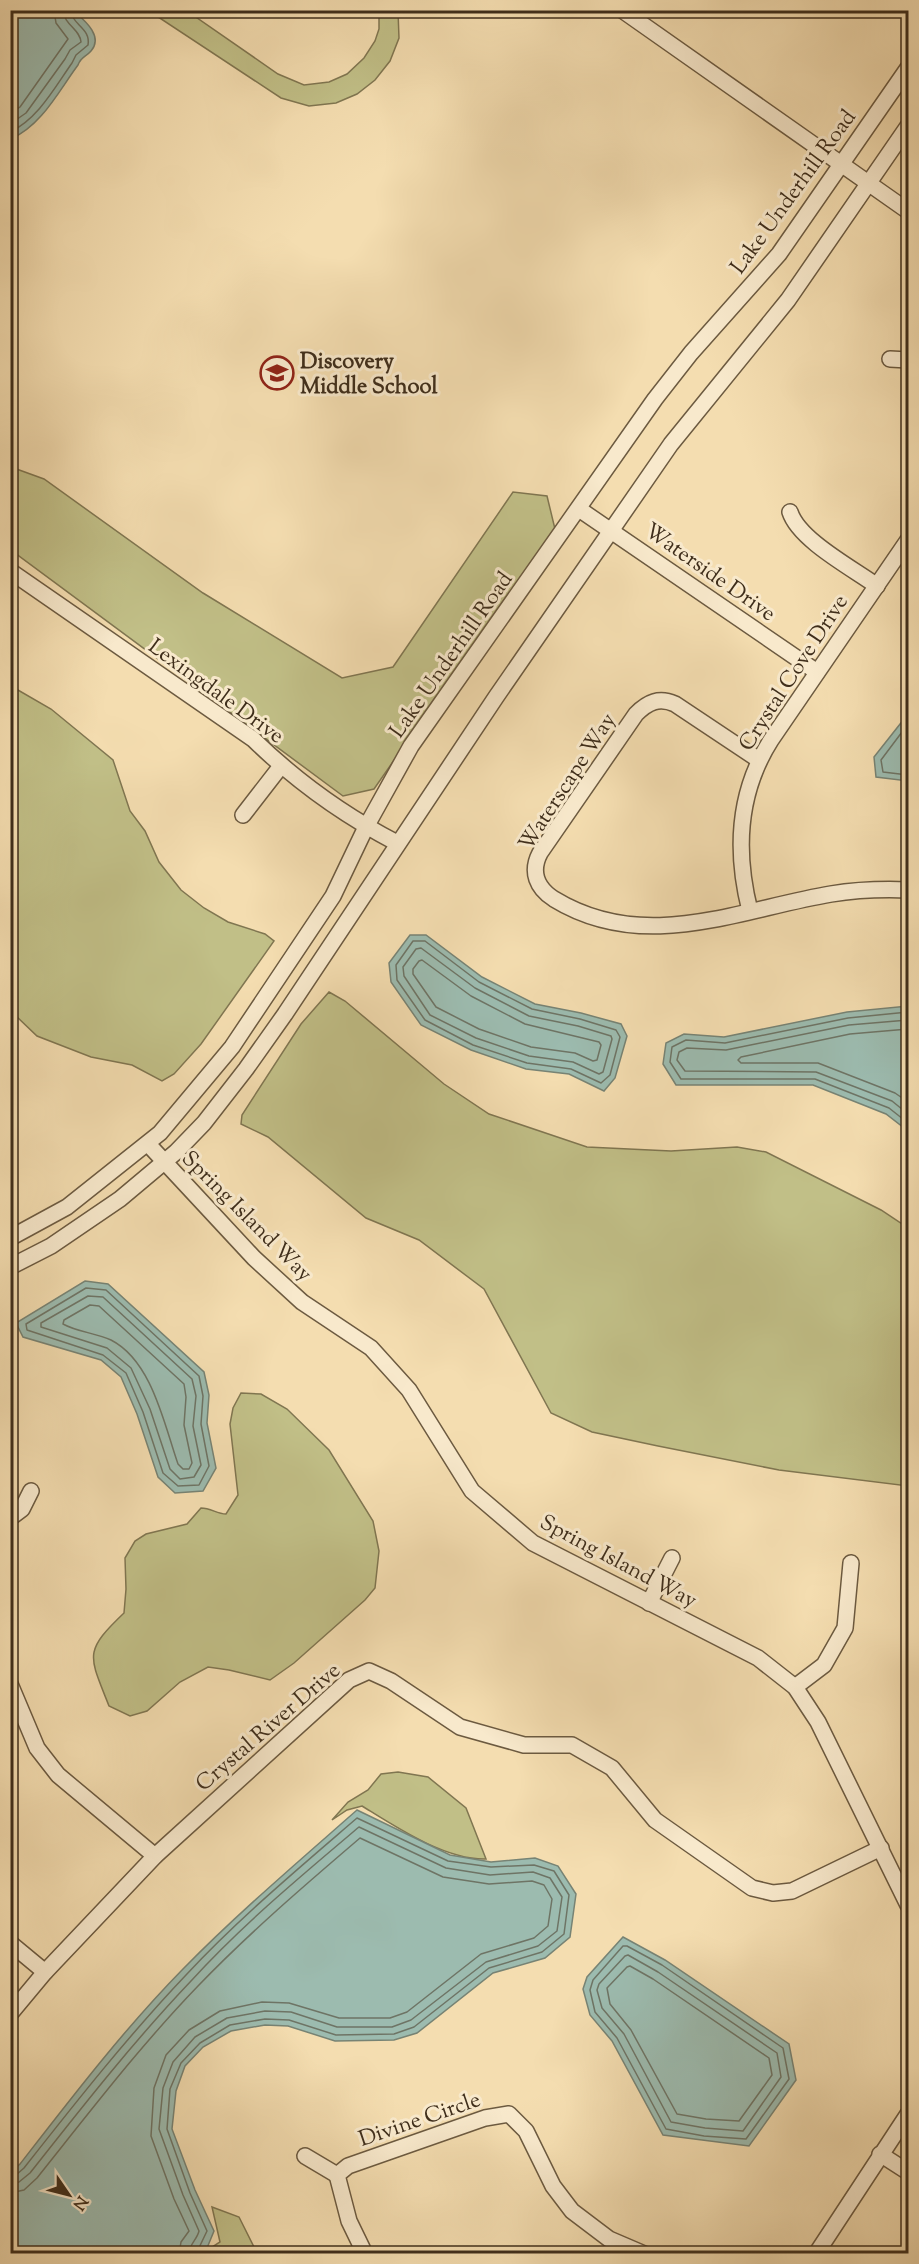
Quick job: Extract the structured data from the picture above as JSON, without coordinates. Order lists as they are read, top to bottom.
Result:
{
  "streets": {
    "street": [
      "Lake Underhill Road",
      "Waterside Drive",
      "Crystal Cove Drive",
      "Lexingdale Drive",
      "Waterscape Way",
      "Spring Island Way",
      "Crystal River Drive",
      "Divine Circle"
    ]
  },
  "crossings": [
    ["Lake Underhill Road", "Waterside Drive"],
    ["Lake Underhill Road", "Lexingdale Drive"],
    ["Lake Underhill Road", "Spring Island Way"],
    ["Waterside Drive", "Crystal Cove Drive"],
    ["Crystal Cove Drive", "Waterscape Way"],
    ["Spring Island Way", "Crystal River Drive"]
  ],
  "places": {
    "school or university": ["Discovery Middle School"]
  },
  "north": "bottom right"
}
